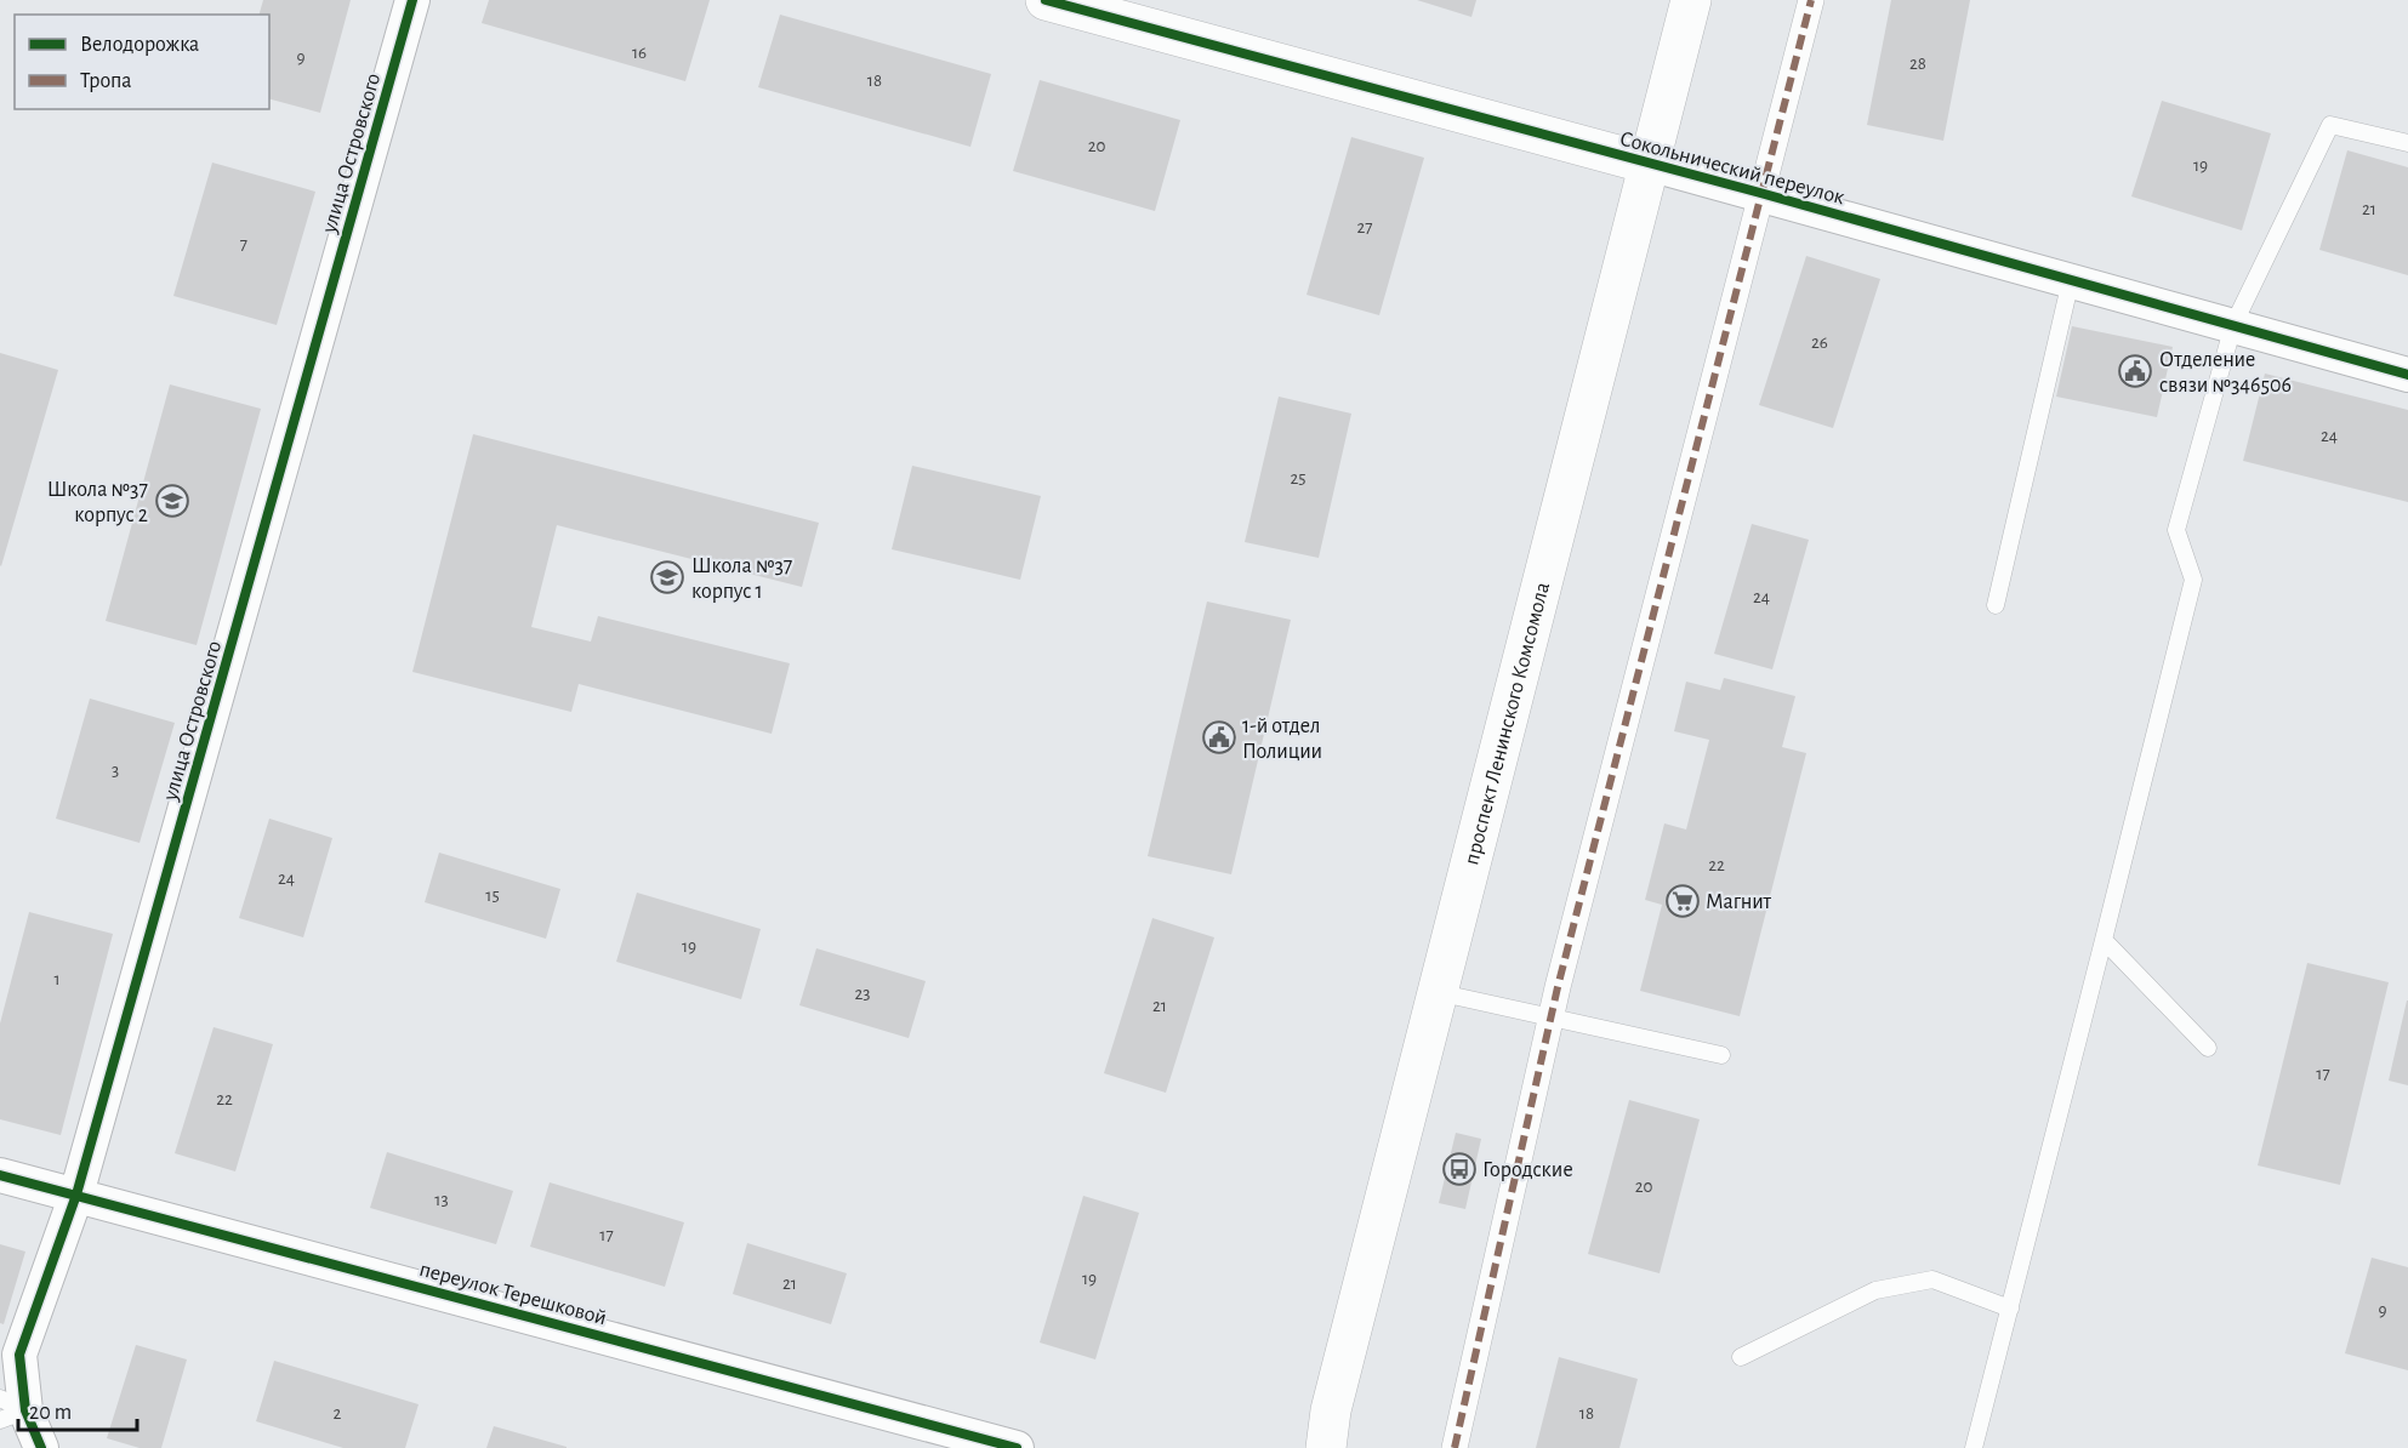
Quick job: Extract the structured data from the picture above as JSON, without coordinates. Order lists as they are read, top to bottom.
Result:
{
  "streets": {
    "main road": ["Сокольнический переулок", "проспект Ленинского Комсомола"],
    "street": ["улица Островского", "переулок Терешковой"]
  },
  "crossings": [
    ["улица Островского", "переулок Терешковой"],
    ["Сокольнический переулок", "проспект Ленинского Комсомола"]
  ],
  "places": {
    "public building": ["Отделение связи №346506", "1-й отдел Полиции"],
    "school or university": ["Школа №37 корпус 2", "Школа №37 корпус 1"],
    "supermarket": ["Магнит"],
    "bus stop": ["Городские"]
  },
  "house_numbers": [
    "16",
    "9",
    "28",
    "18",
    "20",
    "19",
    "21",
    "27",
    "7",
    "26",
    "24",
    "25",
    "24",
    "3",
    "22",
    "24",
    "15",
    "19",
    "1",
    "23",
    "21",
    "17",
    "22",
    "20",
    "13",
    "17",
    "19",
    "21",
    "9",
    "2",
    "18"
  ],
  "legend": ["Велодорожка", "Тропа"],
  "scale_bar": "20 m"
}
